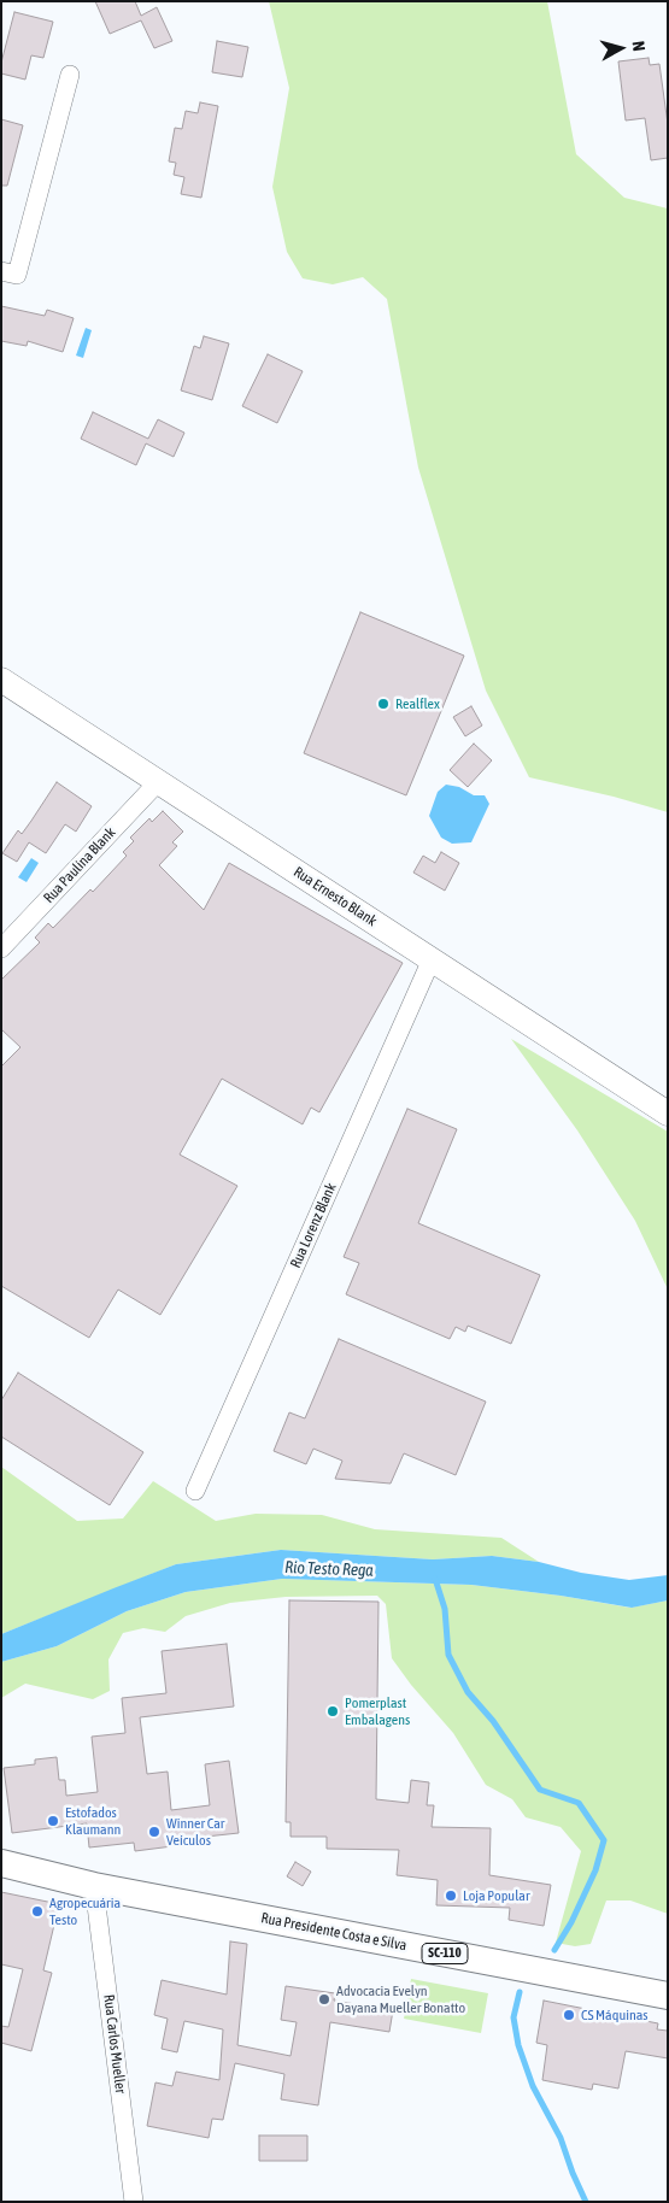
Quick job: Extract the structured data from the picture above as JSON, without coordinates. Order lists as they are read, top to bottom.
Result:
{
  "streets": {
    "main road": ["Rua Presidente Costa e Silva", "SC-110"],
    "street": [
      "Rua Paulina Blank",
      "Rua Ernesto Blank",
      "Rua Lorenz Blank",
      "Rua Carlos Mueller"
    ]
  },
  "crossings": [
    ["Rua Paulina Blank", "Rua Ernesto Blank"],
    ["Rua Ernesto Blank", "Rua Lorenz Blank"],
    ["Rua Presidente Costa e Silva", "Rua Carlos Mueller"]
  ],
  "water": ["Rio Testo Rega"],
  "places": [
    "Realflex",
    "Pomerplast Embalagens",
    "Estofados Klaumann",
    "Winner Car Veículos",
    "Loja Popular",
    "Agropecuária Testo",
    "Advocacia Evelyn Dayana Mueller Bonatto",
    "CS Máquinas"
  ],
  "north": "right"
}
